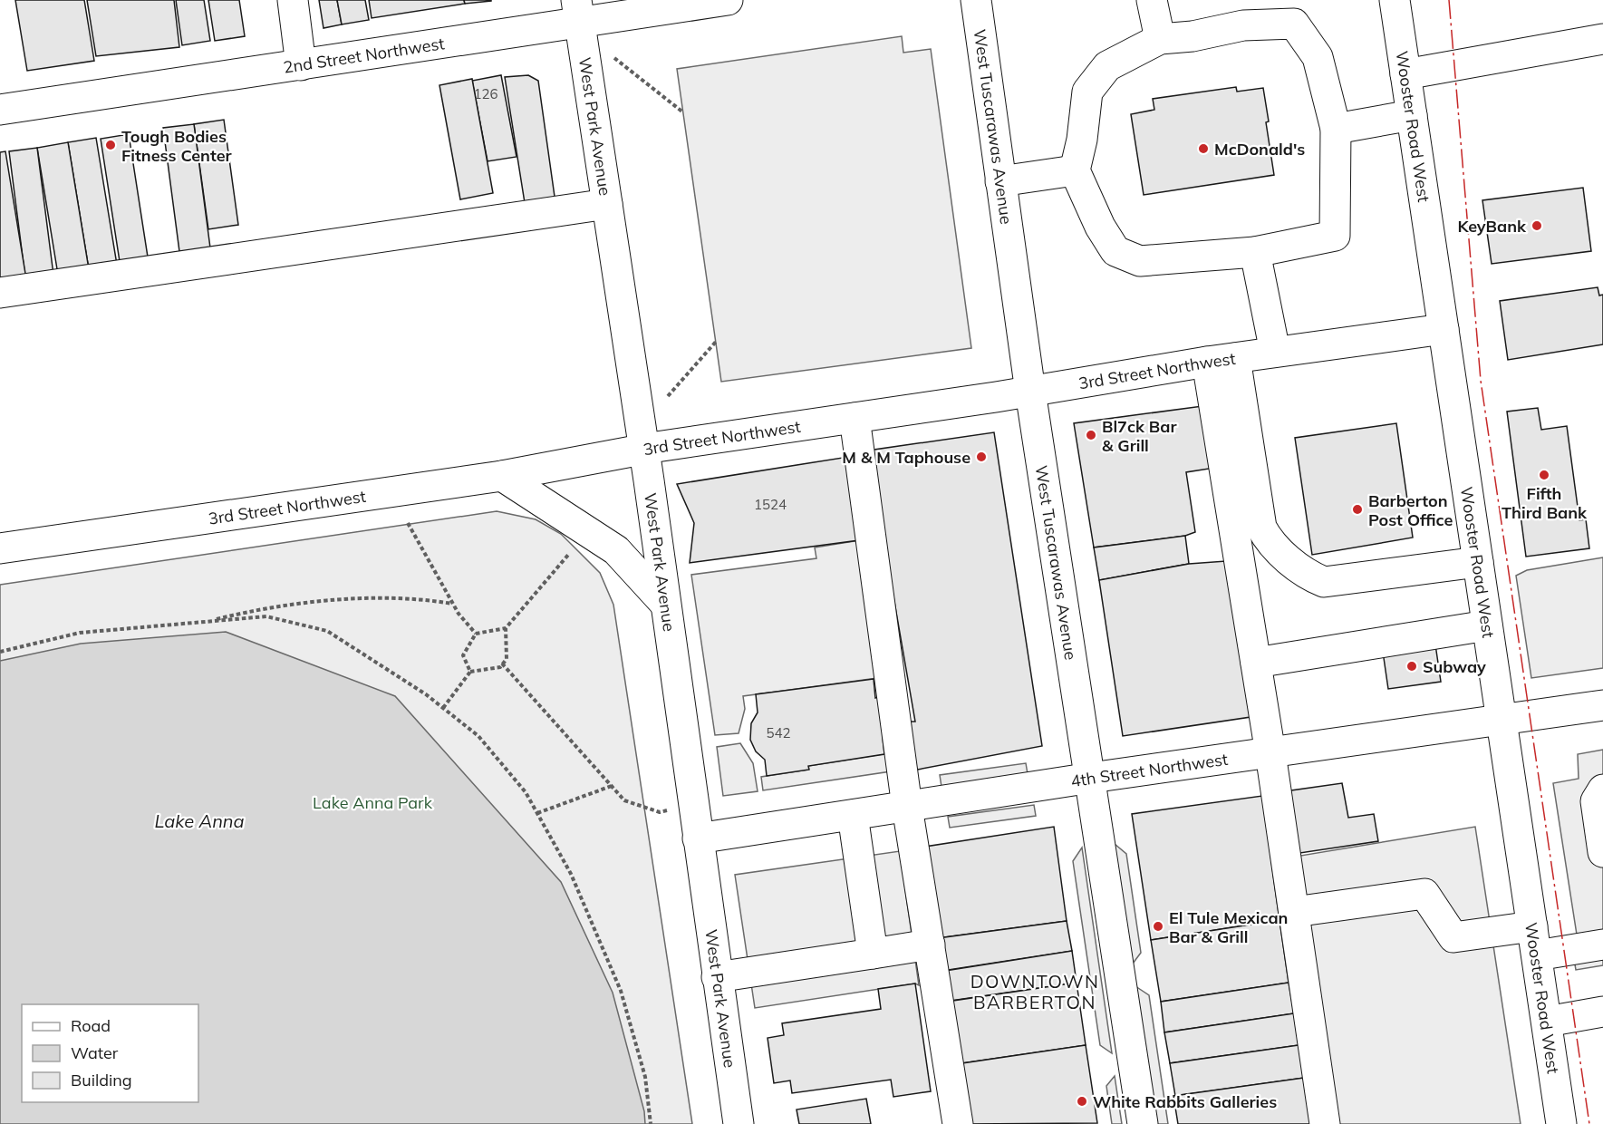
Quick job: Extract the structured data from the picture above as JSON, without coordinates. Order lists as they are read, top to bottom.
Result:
{
  "streets": {
    "street": [
      "2nd Street Northwest",
      "West Park Avenue",
      "West Tuscarawas Avenue",
      "Wooster Road West",
      "3rd Street Northwest",
      "4th Street Northwest"
    ]
  },
  "crossings": [
    ["2nd Street Northwest", "West Park Avenue"],
    ["West Park Avenue", "3rd Street Northwest"],
    ["West Park Avenue", "4th Street Northwest"],
    ["West Tuscarawas Avenue", "3rd Street Northwest"],
    ["West Tuscarawas Avenue", "4th Street Northwest"],
    ["Wooster Road West", "3rd Street Northwest"],
    ["Wooster Road West", "4th Street Northwest"]
  ],
  "districts": ["DOWNTOWN BARBERTON"],
  "water": ["Lake Anna"],
  "parks": ["Lake Anna Park"],
  "places": [
    "Tough Bodies Fitness Center",
    "McDonald's",
    "KeyBank",
    "Bl7ck Bar & Grill",
    "M & M Taphouse",
    "Fifth Third Bank",
    "Barberton Post Office",
    "Subway",
    "El Tule Mexican Bar & Grill",
    "White Rabbits Galleries"
  ],
  "house_numbers": ["126", "1524", "542"],
  "legend": ["Road", "Water", "Building"]
}
